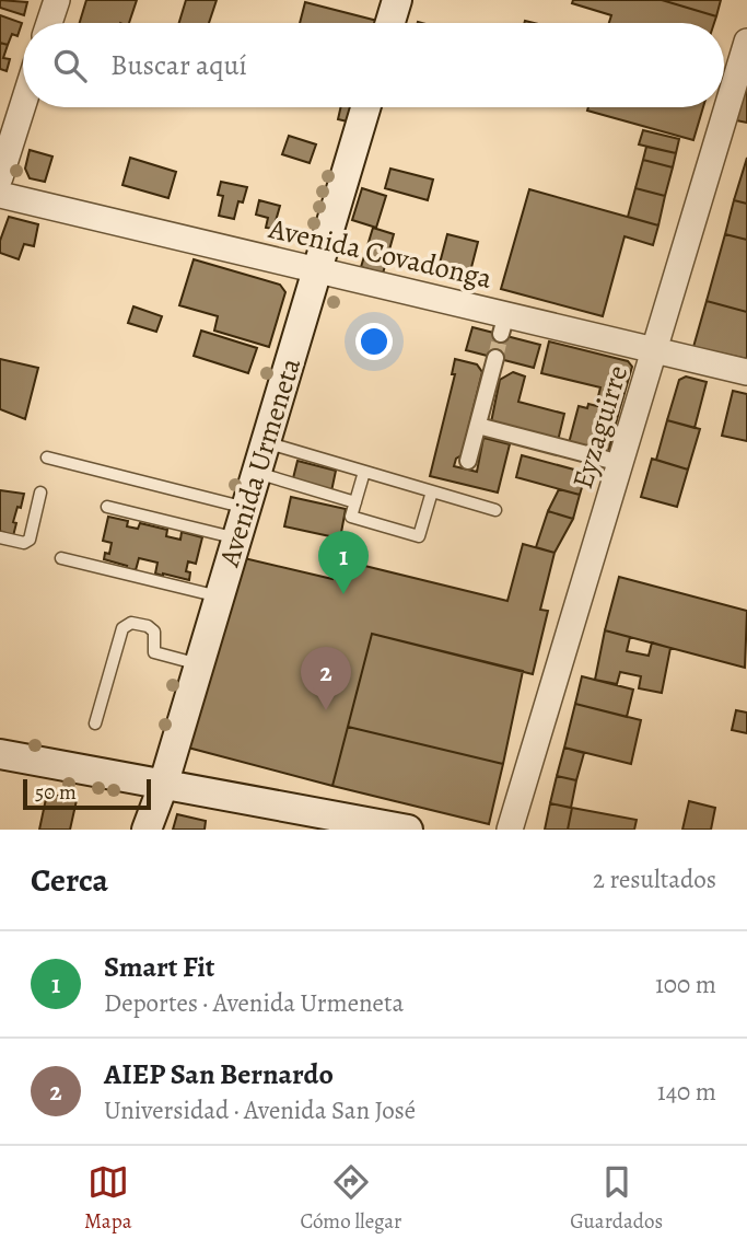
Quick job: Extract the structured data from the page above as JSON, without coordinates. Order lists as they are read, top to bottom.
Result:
{
  "streets": {
    "main road": ["Avenida Urmeneta"],
    "street": ["Avenida Covadonga", "Eyzaguirre"]
  },
  "crossings": [
    ["Avenida Covadonga", "Eyzaguirre"],
    ["Avenida Covadonga", "Avenida Urmeneta"]
  ],
  "scale_bar": "50 m",
  "page": {
    "search": "Buscar aquí",
    "pins": ["1", "2"],
    "scale": "50 m",
    "heading": ["Cerca", "2 resultados"],
    "list": [
      {
        "mark": "1",
        "name": "Smart Fit",
        "note": "Deportes · Avenida Urmeneta",
        "value": "100 m"
      },
      {
        "mark": "2",
        "name": "AIEP San Bernardo",
        "note": "Universidad · Avenida San José",
        "value": "140 m"
      }
    ],
    "nav": ["Mapa", "Cómo llegar", "Guardados"]
  }
}
